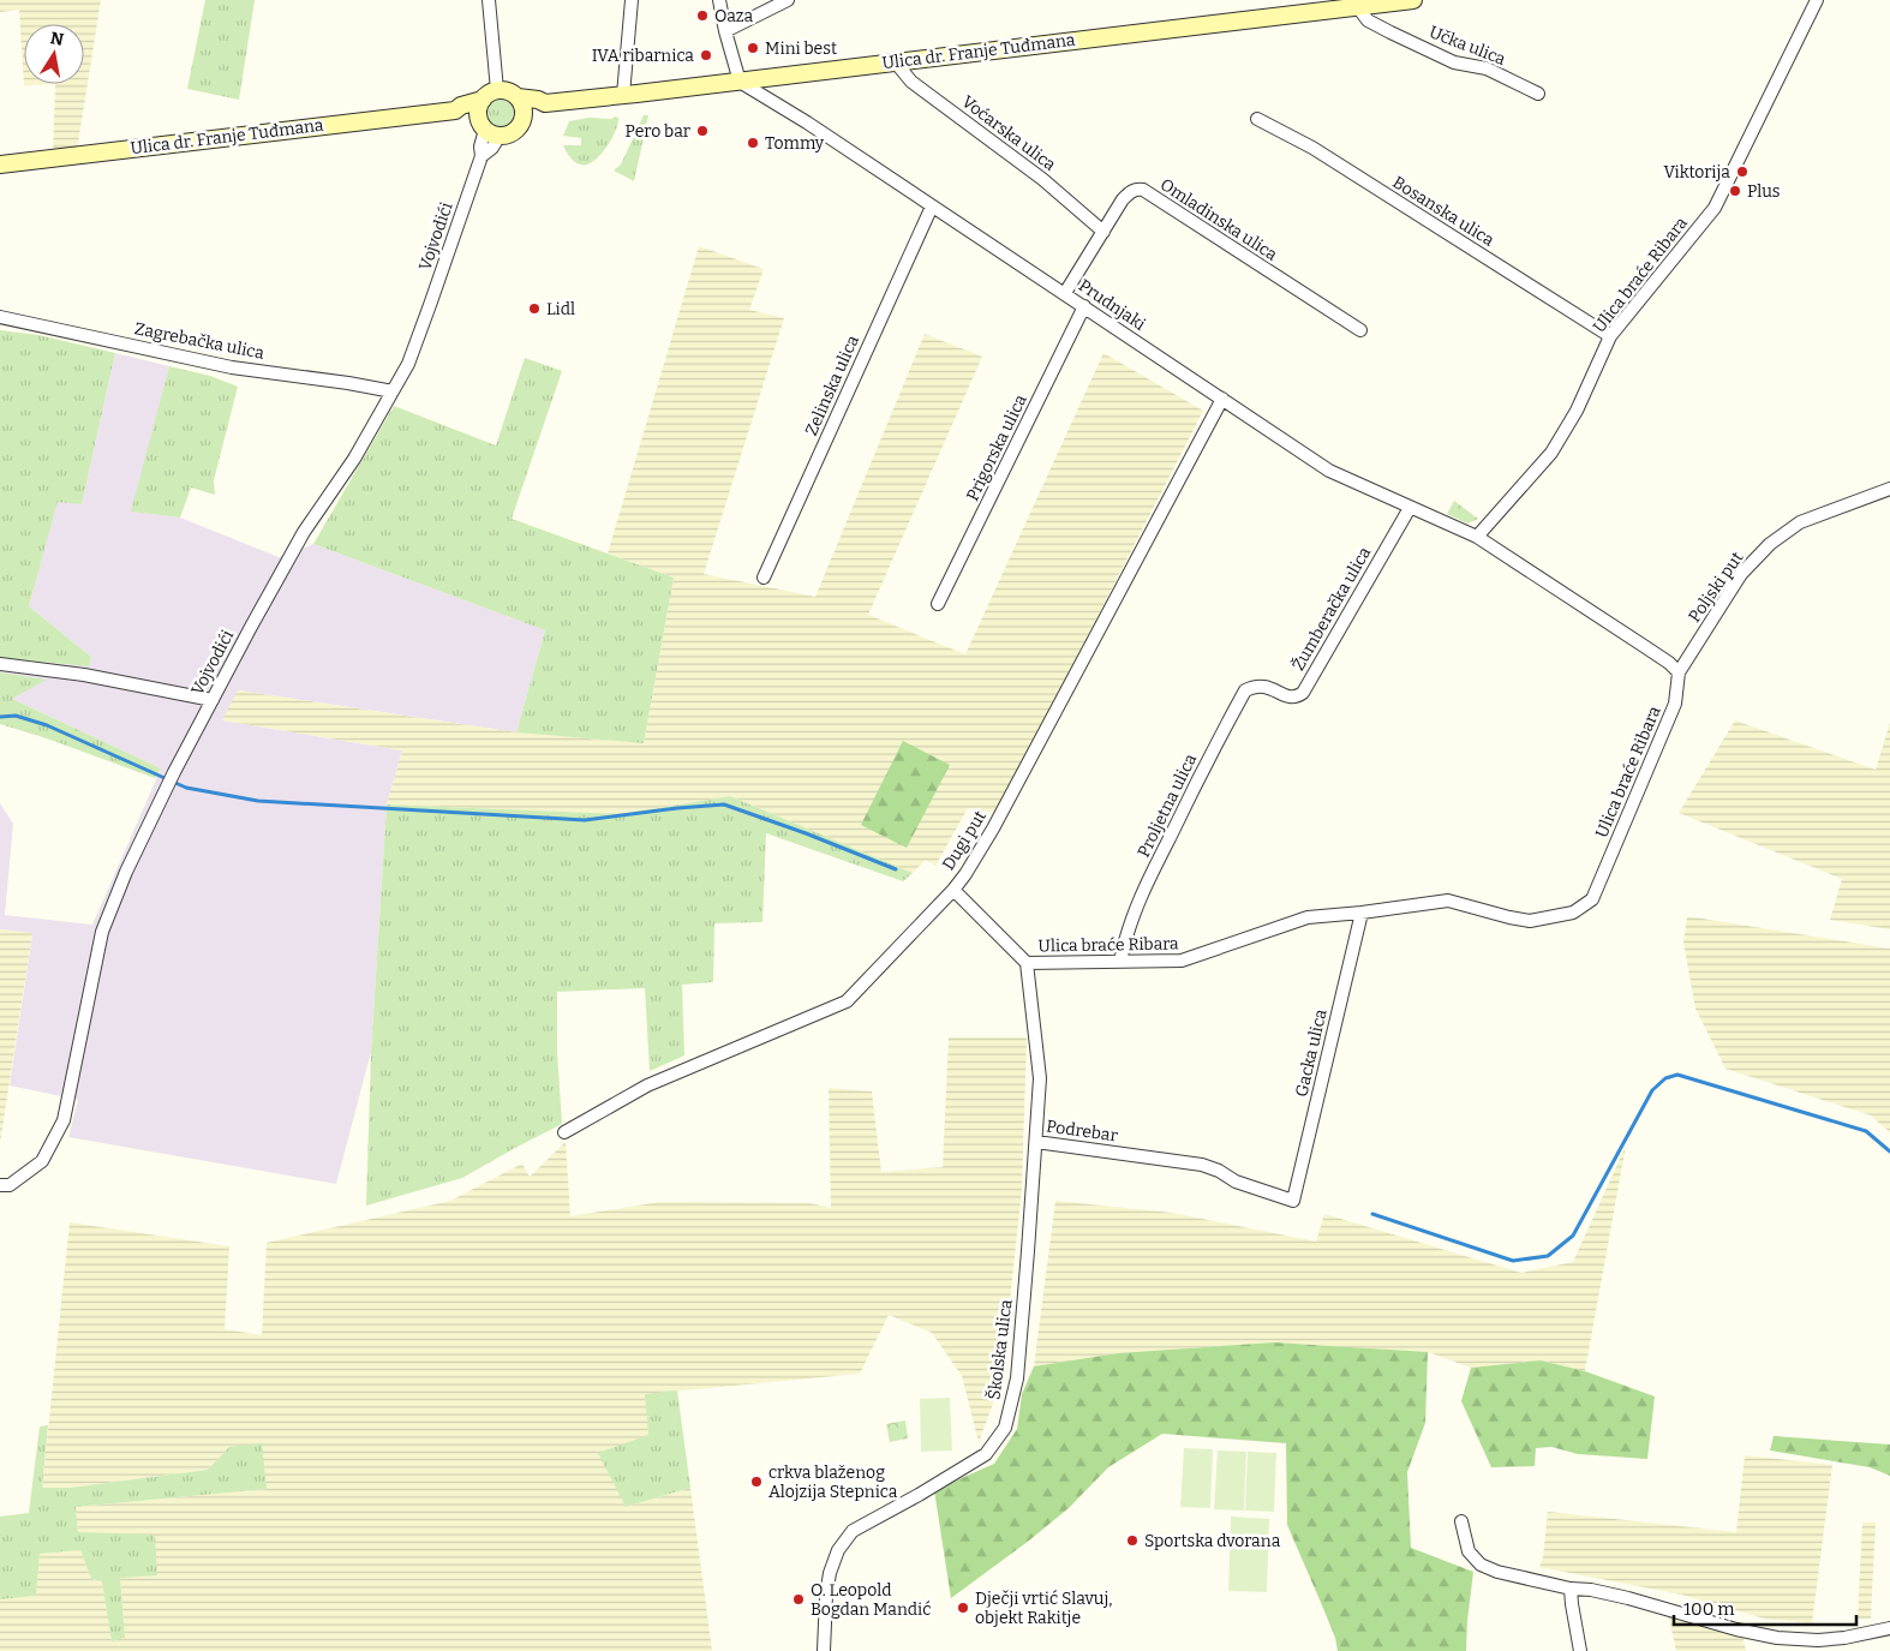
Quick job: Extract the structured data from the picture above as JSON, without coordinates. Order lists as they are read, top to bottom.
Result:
{
  "streets": {
    "main road": ["Ulica dr. Franje Tuđmana"],
    "street": [
      "Učka ulica",
      "Voćarska ulica",
      "Bosanska ulica",
      "Omladinska ulica",
      "Vojvodići",
      "Ulica braće Ribara",
      "Prudnjaki",
      "Zagrebačka ulica",
      "Zelinska ulica",
      "Prigorska ulica",
      "Poljski put",
      "Žumberačka ulica",
      "Proljetna ulica",
      "Dugi put",
      "Gacka ulica",
      "Podrebar",
      "Školska ulica"
    ]
  },
  "crossings": [
    ["Učka ulica", "Ulica dr. Franje Tuđmana"],
    ["Ulica dr. Franje Tuđmana", "Voćarska ulica"],
    ["Ulica dr. Franje Tuđmana", "Vojvodići"],
    ["Ulica dr. Franje Tuđmana", "Prudnjaki"],
    ["Voćarska ulica", "Omladinska ulica"],
    ["Bosanska ulica", "Ulica braće Ribara"],
    ["Omladinska ulica", "Prudnjaki"],
    ["Vojvodići", "Zagrebačka ulica"],
    ["Ulica braće Ribara", "Prudnjaki"],
    ["Ulica braće Ribara", "Poljski put"],
    ["Ulica braće Ribara", "Proljetna ulica"],
    ["Ulica braće Ribara", "Dugi put"],
    ["Ulica braće Ribara", "Gacka ulica"],
    ["Ulica braće Ribara", "Podrebar"],
    ["Prudnjaki", "Zelinska ulica"],
    ["Prudnjaki", "Prigorska ulica"],
    ["Prudnjaki", "Žumberačka ulica"],
    ["Prudnjaki", "Dugi put"],
    ["Žumberačka ulica", "Proljetna ulica"],
    ["Gacka ulica", "Podrebar"],
    ["Podrebar", "Školska ulica"]
  ],
  "places": [
    "Oaza",
    "Mini best",
    "IVA ribarnica",
    "Pero bar",
    "Tommy",
    "Viktorija",
    "Plus",
    "Lidl",
    "crkva blaženog Alojzija Stepnica",
    "Sportska dvorana",
    "O. Leopold Bogdan Mandić",
    "Dječji vrtić Slavuj, objekt Rakitje"
  ],
  "scale_bar": "100 m",
  "north": "top"
}
